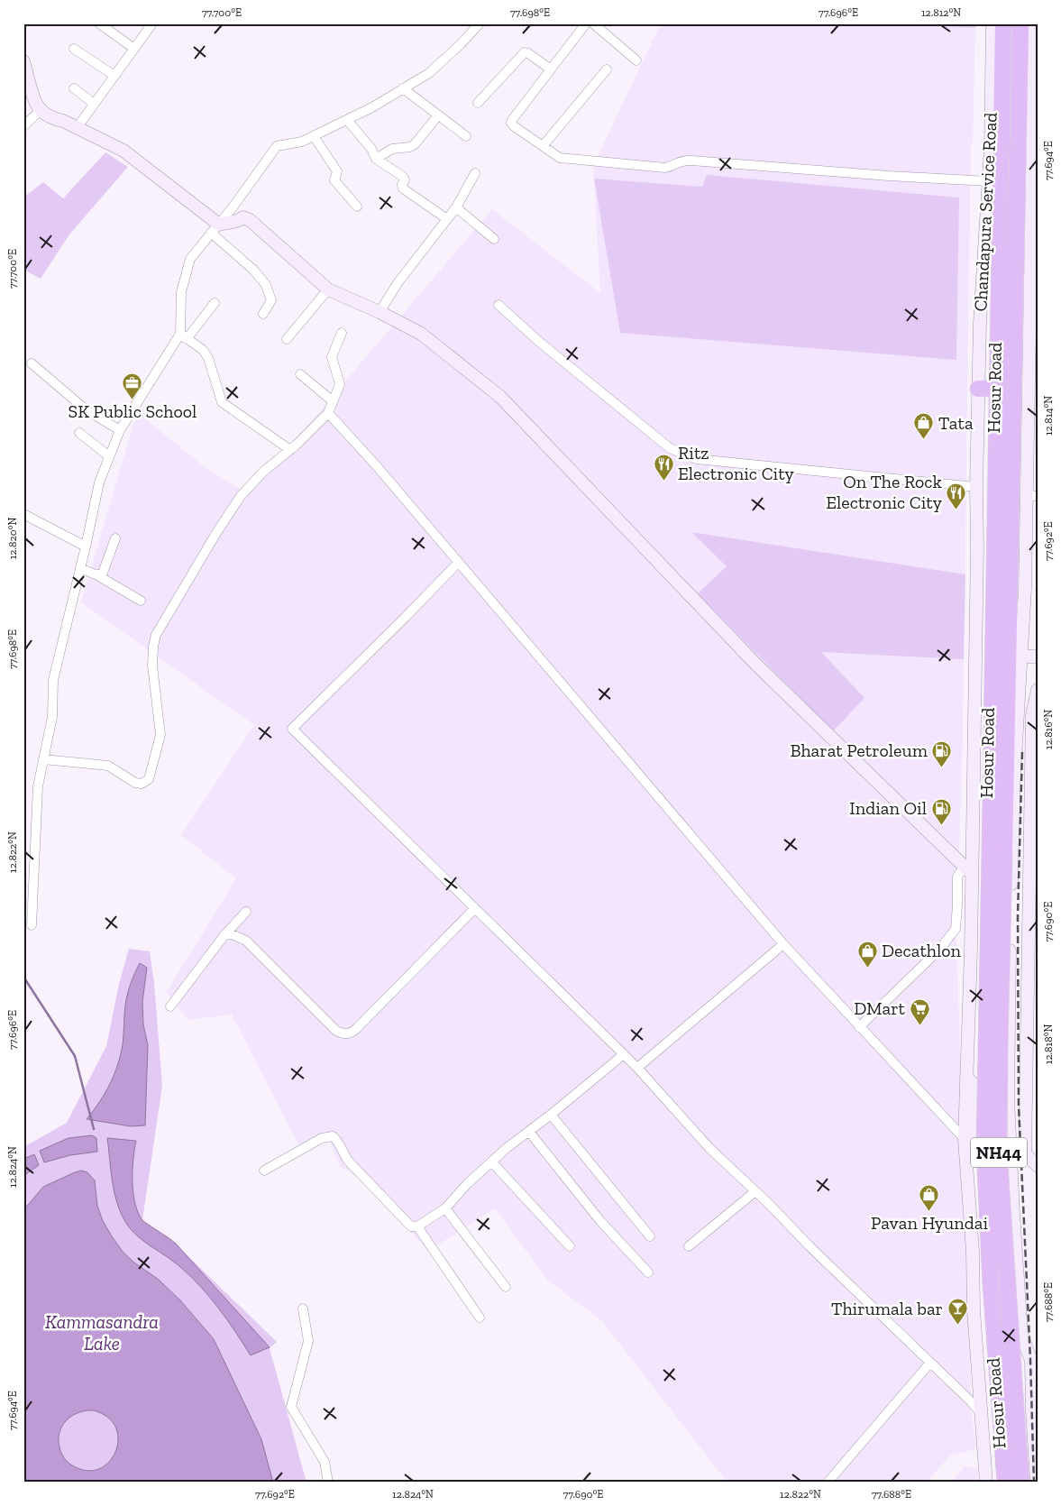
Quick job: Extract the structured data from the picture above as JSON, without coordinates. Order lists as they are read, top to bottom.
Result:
{
  "streets": {
    "highway": ["Hosur Road", "NH44"],
    "street": ["Chandapura Service Road"]
  },
  "water": ["Kammasandra Lake"],
  "places": {
    "office": ["SK Public School"],
    "shop": ["Tata", "Decathlon", "Pavan Hyundai"],
    "restaurant": ["Ritz Electronic City", "On The Rock Electronic City"],
    "fuel station": ["Bharat Petroleum", "Indian Oil"],
    "supermarket": ["DMart"],
    "bar": ["Thirumala bar"]
  },
  "coordinates": [
    "77.700°E",
    "77.698°E",
    "77.696°E",
    "12.812°N",
    "77.694°E",
    "12.814°N",
    "12.820°N",
    "77.692°E",
    "12.816°N",
    "12.822°N",
    "77.690°E",
    "12.818°N",
    "12.824°N",
    "77.688°E"
  ]
}
